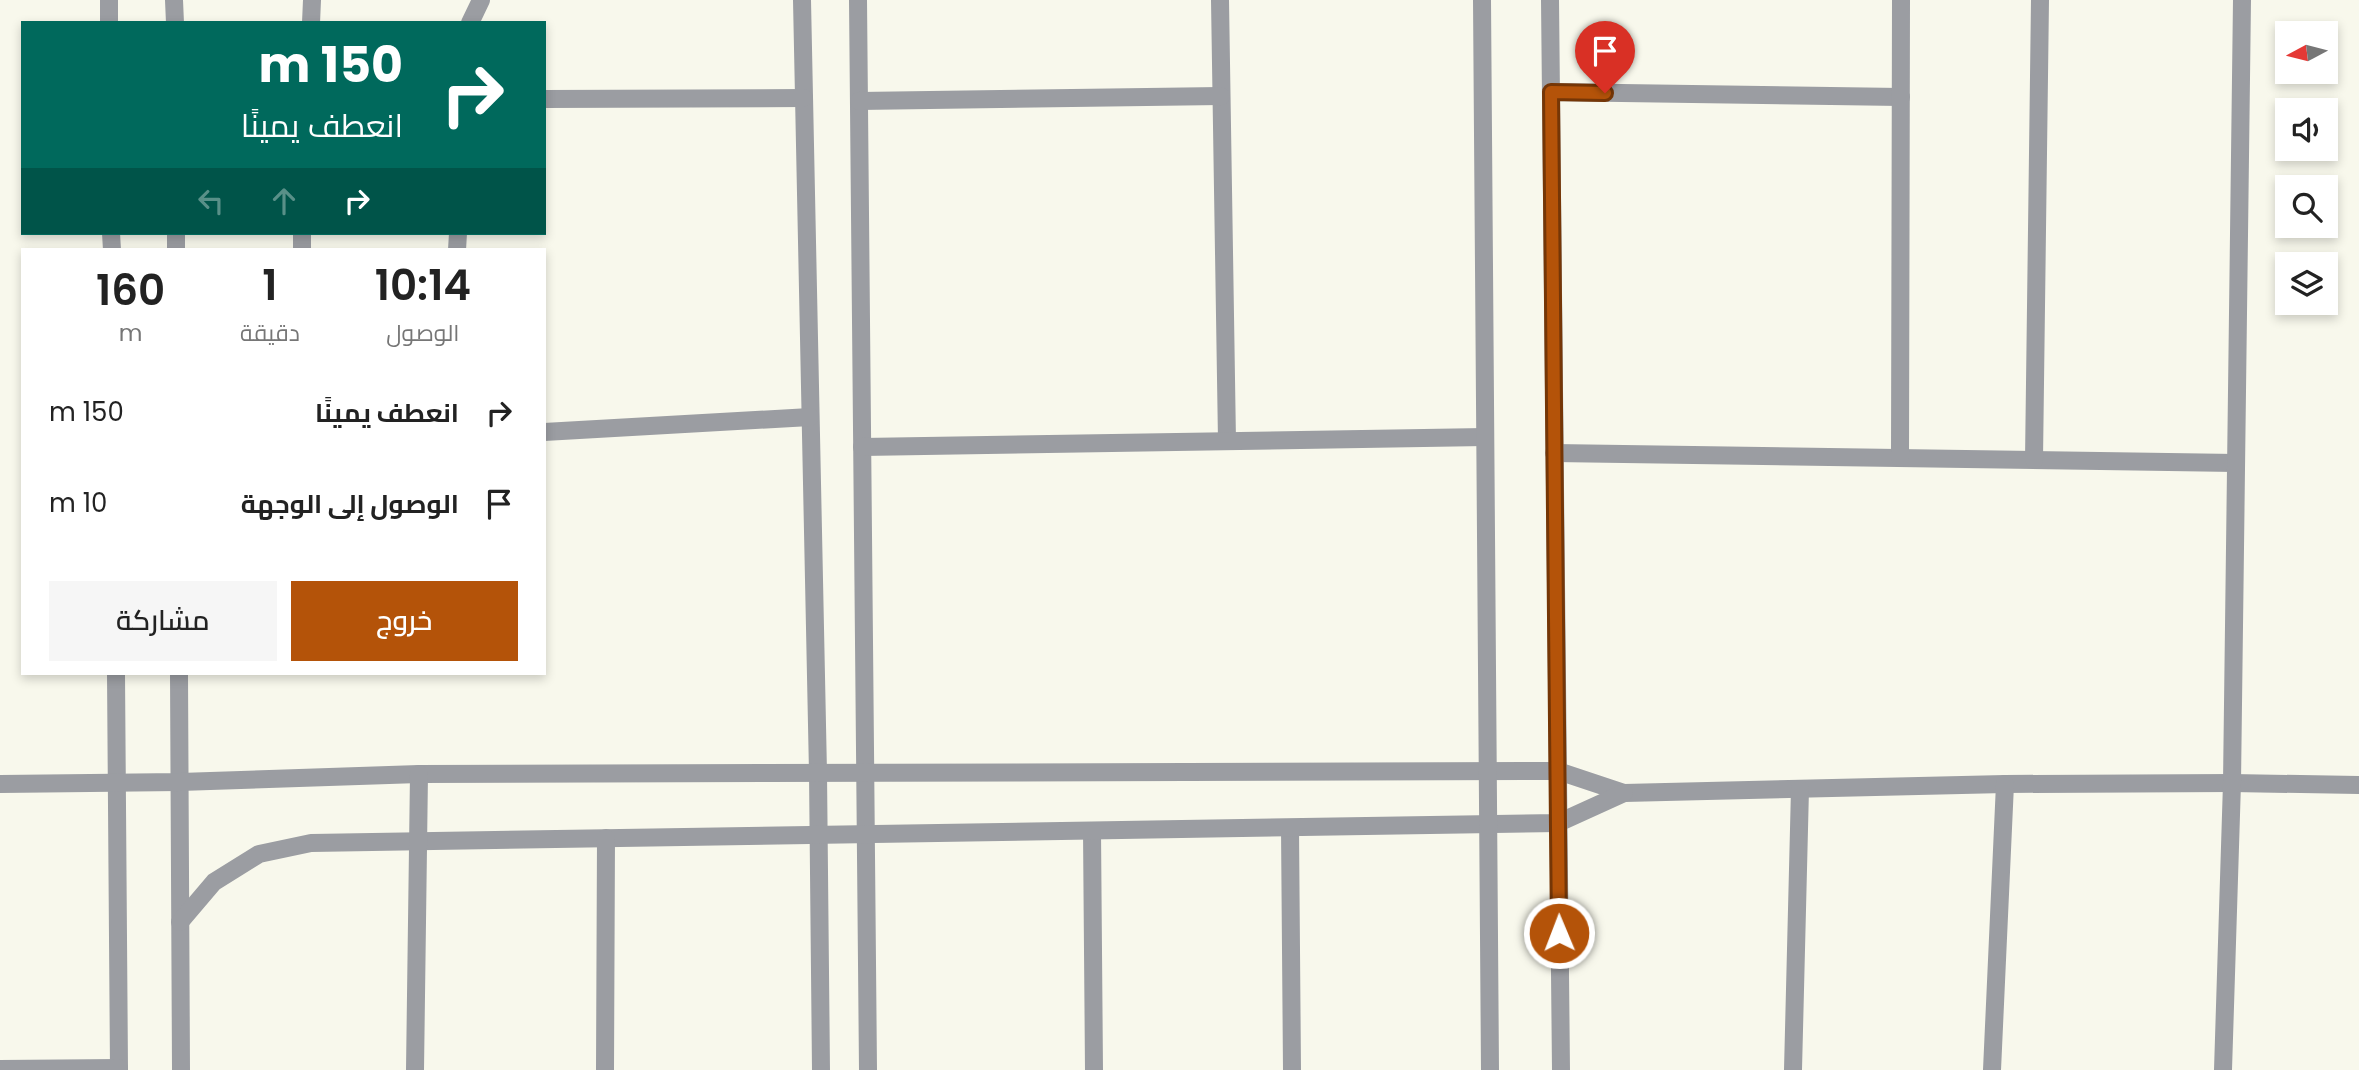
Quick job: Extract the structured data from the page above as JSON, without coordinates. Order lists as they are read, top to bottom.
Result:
{
  "north": "left",
  "page": {
    "turn": ["150 m", "انعطف يمينًا"],
    "eta": [
      "10:14",
      "الوصول",
      "1",
      "دقيقة",
      "160",
      "m"
    ],
    "list": [
      {
        "name": "انعطف يمينًا",
        "value": "150 m"
      },
      {
        "name": "الوصول إلى الوجهة",
        "value": "10 m"
      }
    ],
    "buttons": ["خروج", "مشاركة"]
  }
}
